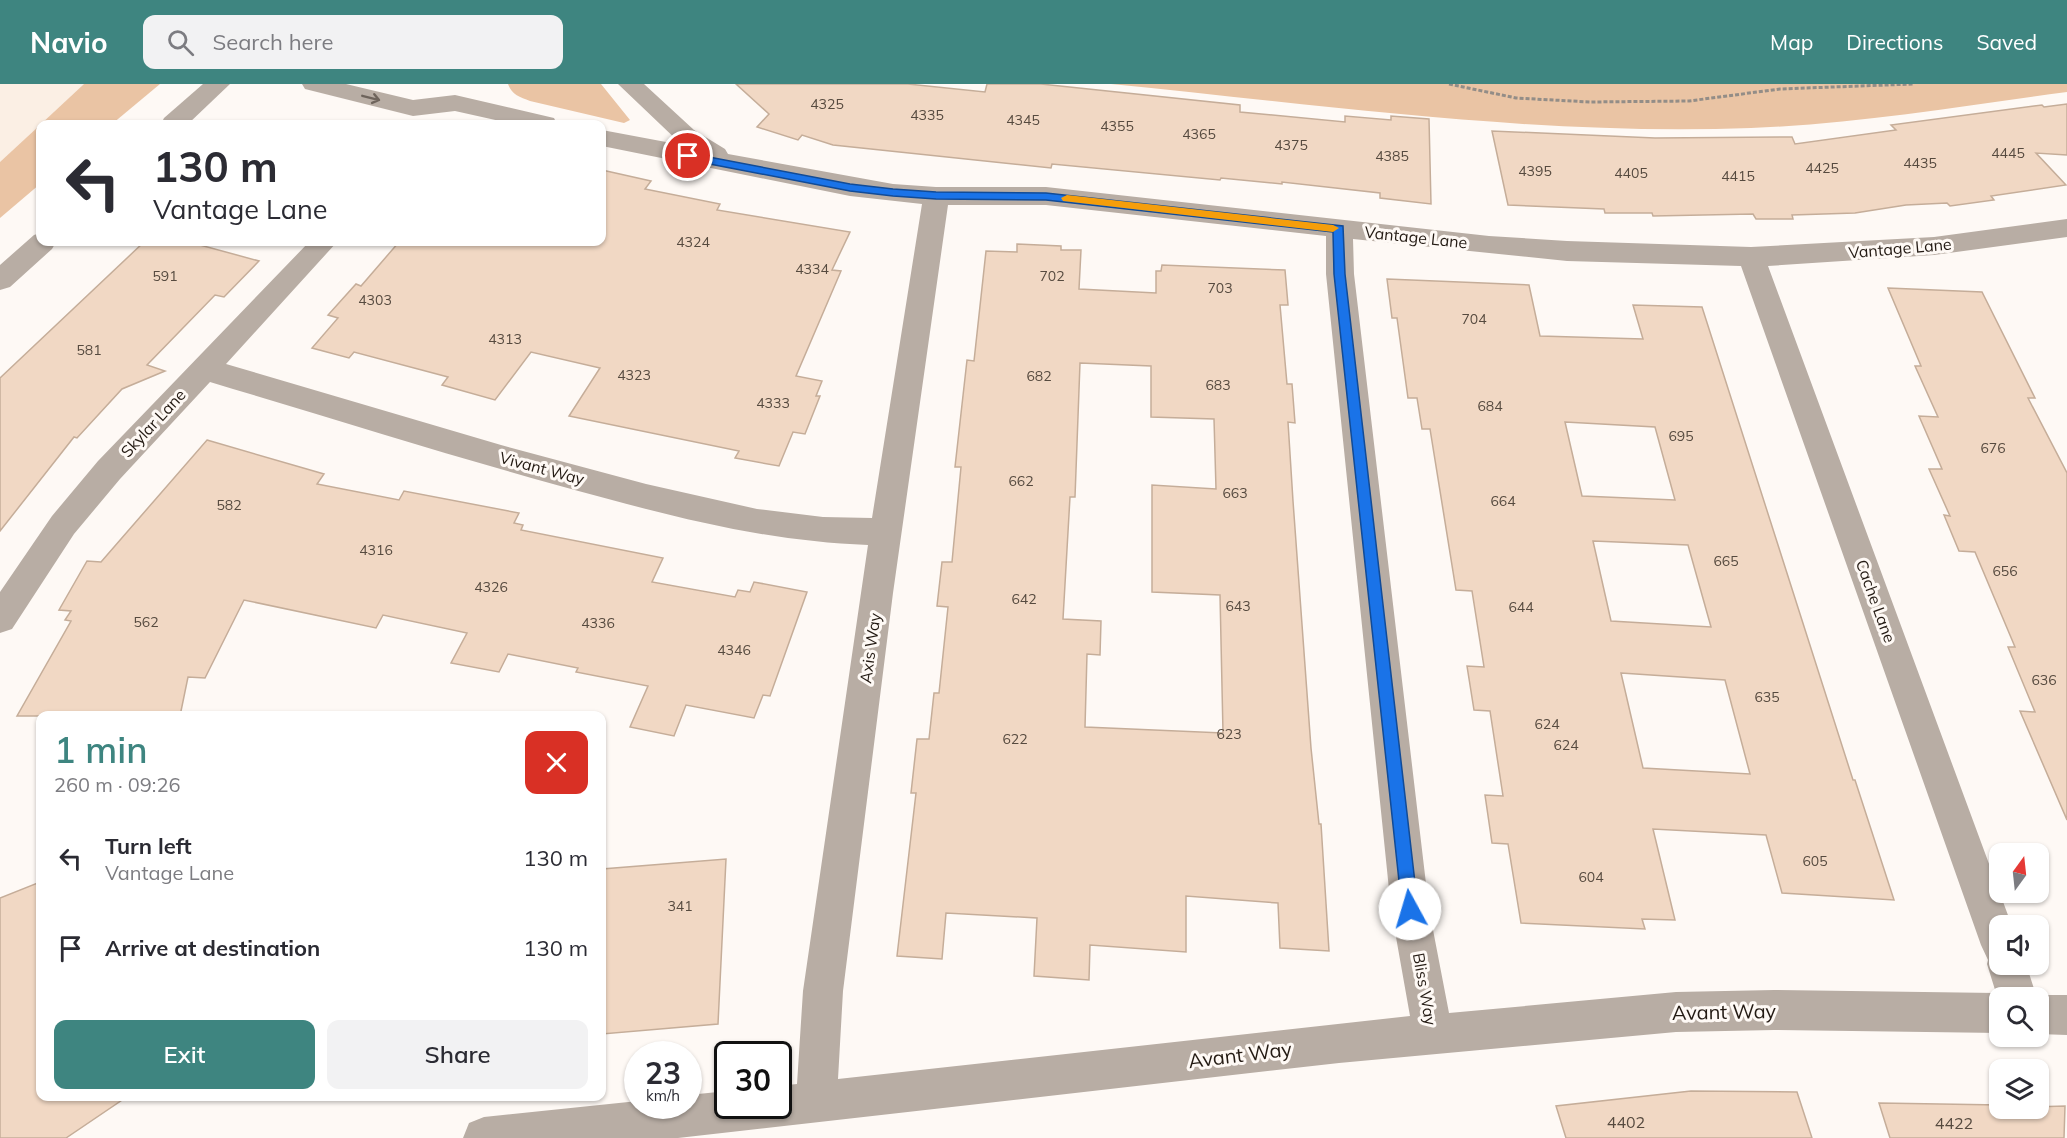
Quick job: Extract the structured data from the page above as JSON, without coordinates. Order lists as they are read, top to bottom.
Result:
{
  "streets": {
    "street": [
      "Vantage Lane",
      "Skylar Lane",
      "Vivant Way",
      "Cache Lane",
      "Axis Way",
      "Bliss Way",
      "Avant Way"
    ]
  },
  "crossings": [
    ["Vantage Lane", "Cache Lane"],
    ["Vantage Lane", "Axis Way"],
    ["Vantage Lane", "Bliss Way"],
    ["Skylar Lane", "Vivant Way"],
    ["Vivant Way", "Axis Way"],
    ["Axis Way", "Avant Way"],
    ["Bliss Way", "Avant Way"]
  ],
  "house_numbers": [
    "4325",
    "4335",
    "4345",
    "4355",
    "4365",
    "4375",
    "4445",
    "4385",
    "4435",
    "4425",
    "4395",
    "4405",
    "4415",
    "4324",
    "4334",
    "591",
    "702",
    "703",
    "4303",
    "704",
    "4313",
    "581",
    "4323",
    "682",
    "683",
    "4333",
    "684",
    "695",
    "676",
    "662",
    "663",
    "664",
    "582",
    "4316",
    "665",
    "656",
    "4326",
    "642",
    "643",
    "644",
    "562",
    "4336",
    "4346",
    "636",
    "635",
    "624",
    "623",
    "622",
    "624",
    "605",
    "604",
    "341",
    "4402",
    "4422"
  ],
  "north": "top",
  "page": {
    "header": "Navio",
    "search": "Search here",
    "nav": ["Map", "Directions", "Saved"],
    "turn": ["130 m", "Vantage Lane"],
    "heading": ["1 min", "260 m · 09:26"],
    "list": [
      {
        "name": "Turn left",
        "note": "Vantage Lane",
        "value": "130 m"
      },
      {
        "name": "Arrive at destination",
        "value": "130 m"
      }
    ],
    "buttons": ["Exit", "Share"],
    "speed": "23 km/h",
    "limit": "30"
  }
}
